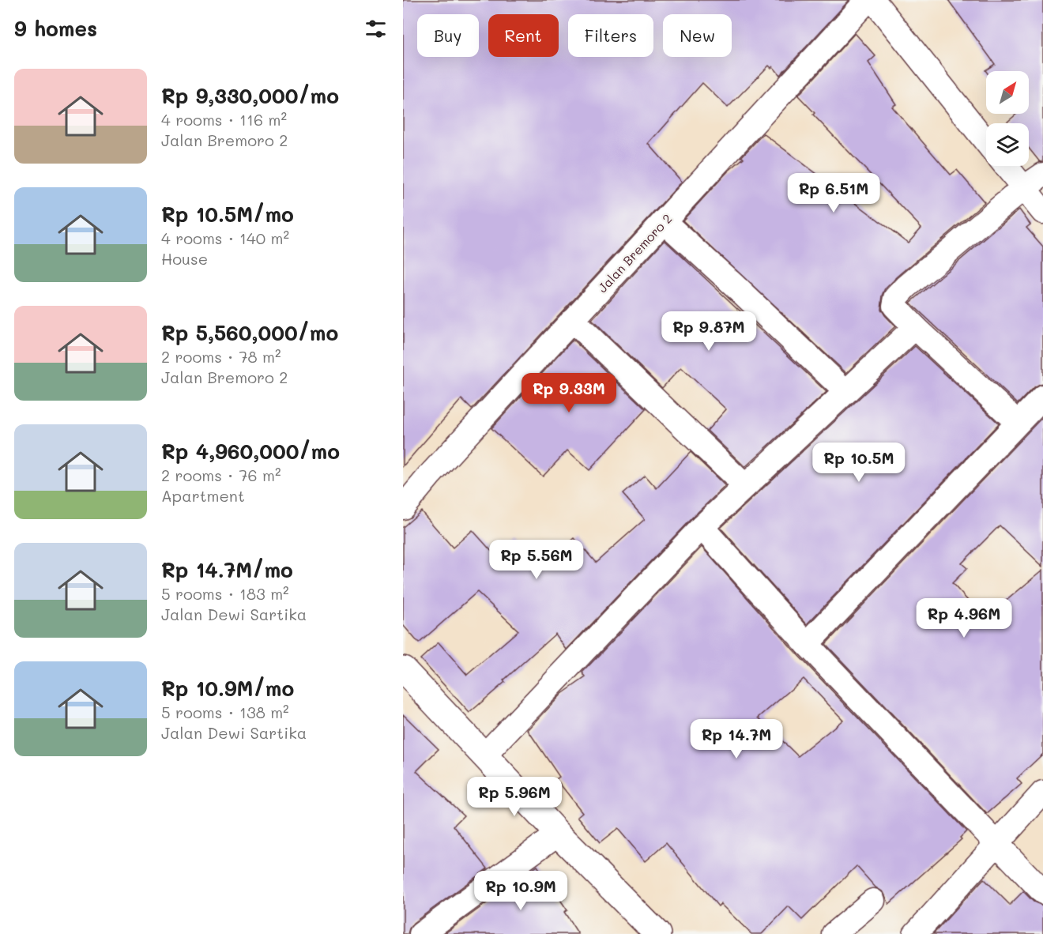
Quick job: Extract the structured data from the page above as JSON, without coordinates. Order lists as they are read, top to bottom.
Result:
{
  "streets": {
    "street": ["Jalan Bremoro 2"]
  },
  "north": "top right",
  "page": {
    "heading": "9 homes",
    "chip": [
      "Buy",
      "Rent",
      "Filters",
      "New"
    ],
    "list": [
      {
        "name": "Rp 9,330,000/mo",
        "note": "4 rooms · 116 m² · Jalan Bremoro 2"
      },
      {
        "name": "Rp 10.5M/mo",
        "note": "4 rooms · 140 m² · House"
      },
      {
        "name": "Rp 5,560,000/mo",
        "note": "2 rooms · 78 m² · Jalan Bremoro 2"
      },
      {
        "name": "Rp 4,960,000/mo",
        "note": "2 rooms · 76 m² · Apartment"
      },
      {
        "name": "Rp 14.7M/mo",
        "note": "5 rooms · 183 m² · Jalan Dewi Sartika"
      },
      {
        "name": "Rp 10.9M/mo",
        "note": "5 rooms · 138 m² · Jalan Dewi Sartika"
      }
    ],
    "price": [
      "Rp 6.51M",
      "Rp 9.87M",
      "Rp 9.33M",
      "Rp 10.5M",
      "Rp 5.56M",
      "Rp 4.96M",
      "Rp 14.7M",
      "Rp 5.96M",
      "Rp 10.9M"
    ]
  }
}
